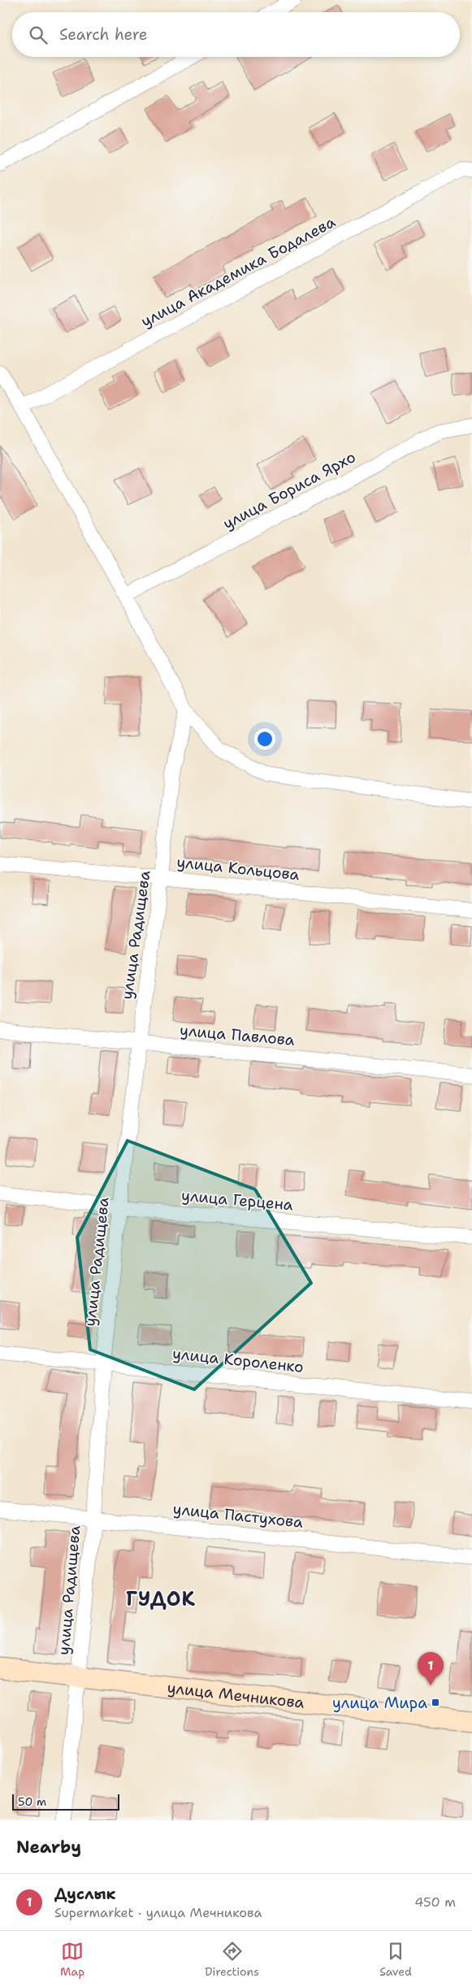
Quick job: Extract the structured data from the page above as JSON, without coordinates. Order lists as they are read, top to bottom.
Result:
{
  "streets": {
    "main road": ["улица Мечникова"],
    "street": [
      "улица Академика Бодалева",
      "улица Бориса Ярхо",
      "улица Кольцова",
      "улица Радищева",
      "улица Павлова",
      "улица Герцена",
      "улица Короленко",
      "улица Пастухова"
    ]
  },
  "crossings": [
    ["улица Кольцова", "улица Радищева"],
    ["улица Радищева", "улица Павлова"],
    ["улица Радищева", "улица Герцена"],
    ["улица Радищева", "улица Короленко"],
    ["улица Радищева", "улица Пастухова"],
    ["улица Радищева", "улица Мечникова"]
  ],
  "districts": ["ГУДОК"],
  "places": {
    "transit": ["улица Мира"]
  },
  "scale_bar": "50 m",
  "page": {
    "search": "Search here",
    "pins": "1",
    "scale": "50 m",
    "heading": "Nearby",
    "list": [
      {
        "mark": "1",
        "name": "Дуслык",
        "note": "Supermarket · улица Мечникова",
        "value": "450 m"
      }
    ],
    "nav": ["Map", "Directions", "Saved"]
  }
}
